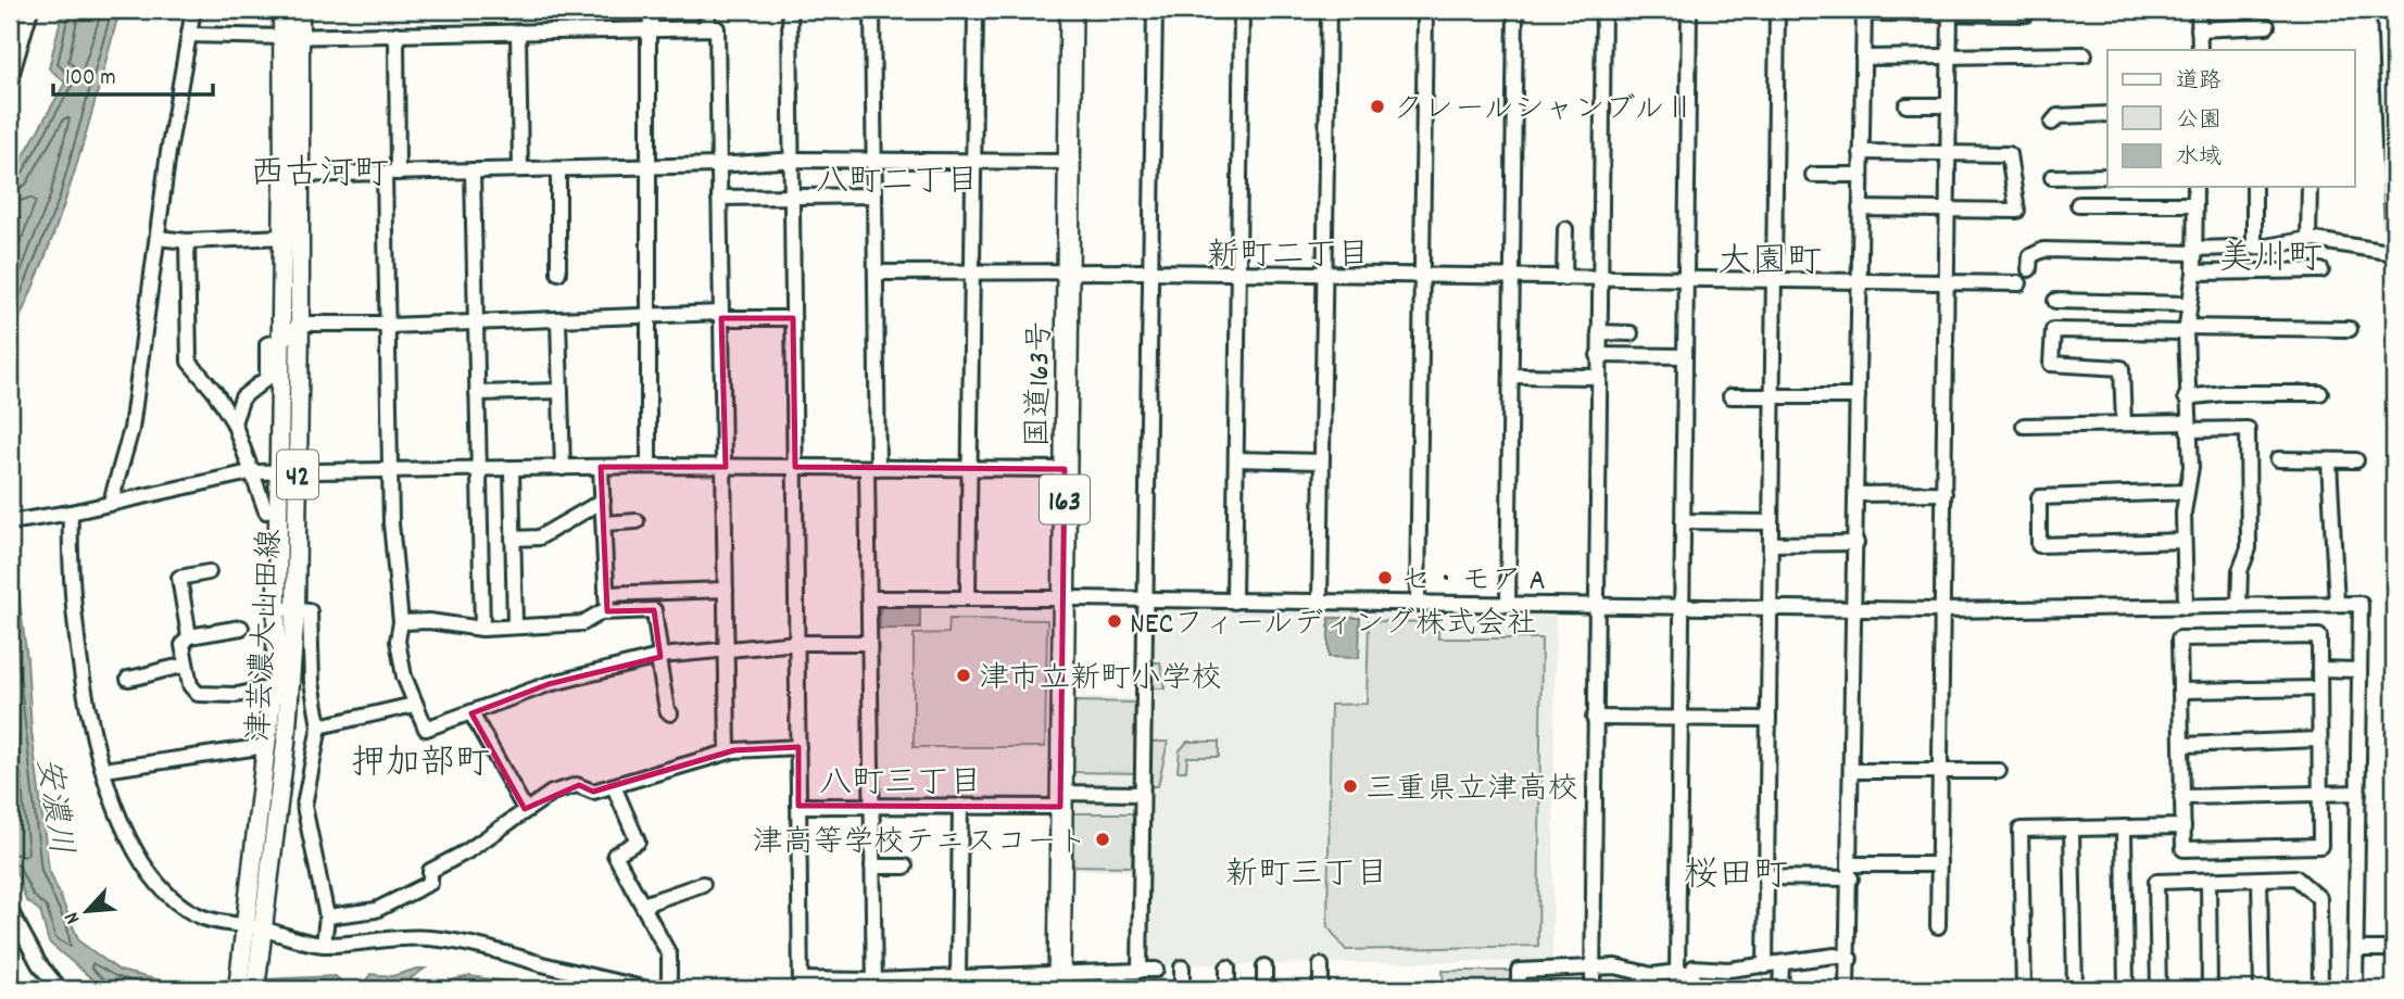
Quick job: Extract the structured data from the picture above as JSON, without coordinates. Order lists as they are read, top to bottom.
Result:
{
  "streets": {
    "highway": ["国道163号", "163"],
    "main road": ["42", "津芸濃大山田線"]
  },
  "districts": [
    "西古河町",
    "八町二丁目",
    "新町二丁目",
    "美川町",
    "大園町",
    "押加部町",
    "八町三丁目",
    "新町三丁目",
    "桜田町"
  ],
  "water": ["安濃川"],
  "places": [
    "クレールシャンブルⅡ",
    "セ・モア A",
    "NECフィールディング株式会社",
    "津市立新町小学校",
    "三重県立津高校",
    "津高等学校テニスコート"
  ],
  "legend": ["道路", "公園", "水域"],
  "scale_bar": "100 m",
  "north": "bottom left"
}
